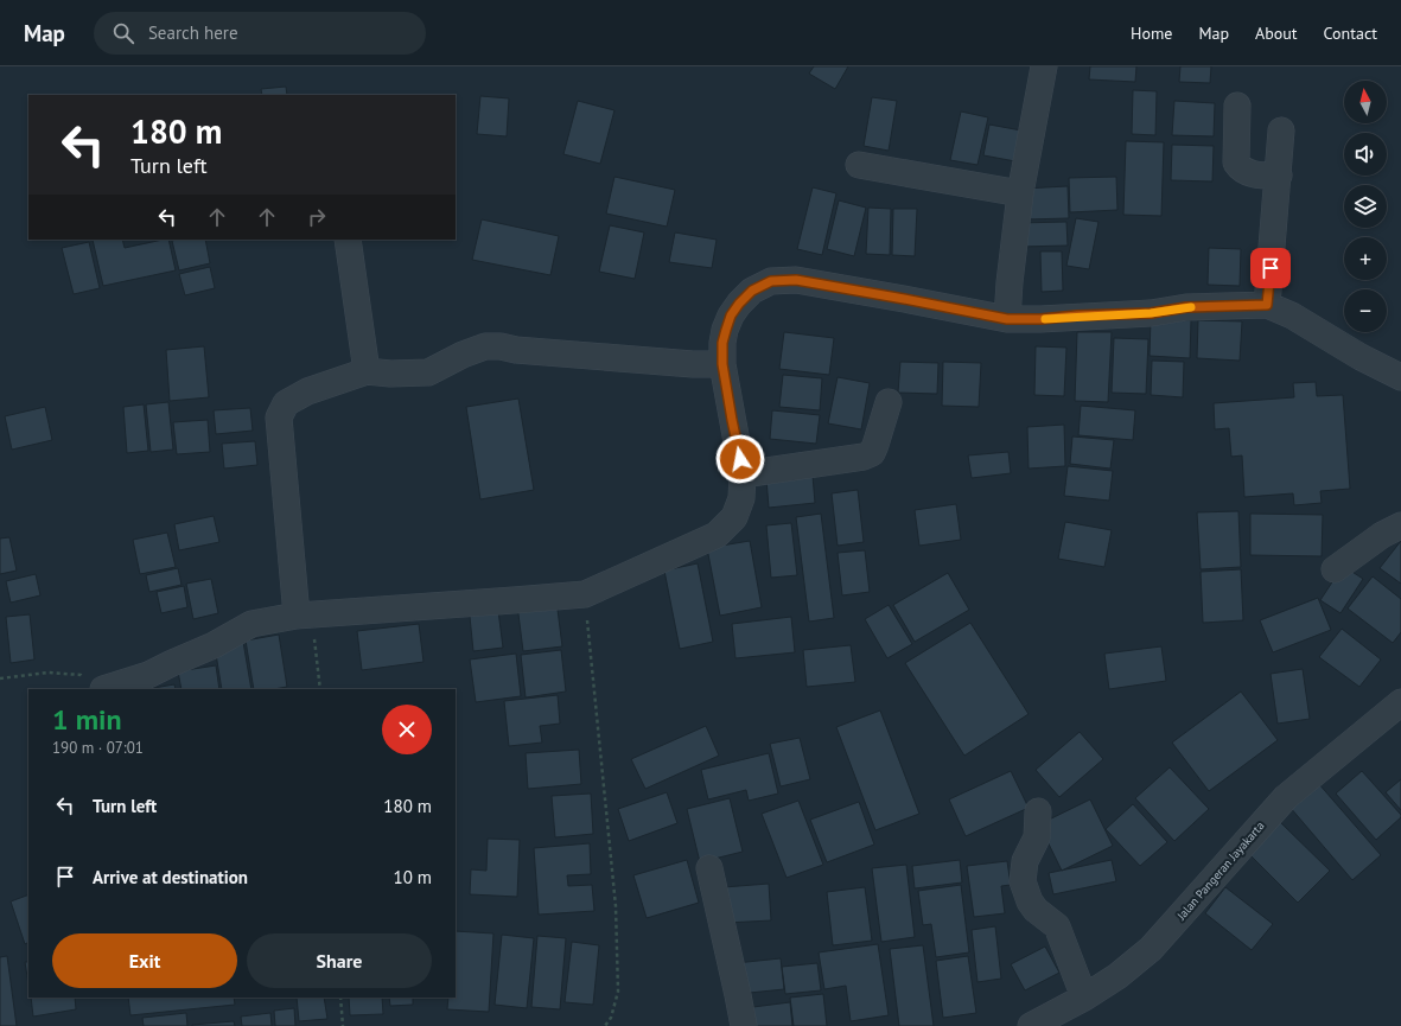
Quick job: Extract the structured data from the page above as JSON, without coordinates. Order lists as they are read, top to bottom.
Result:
{
  "streets": {
    "street": ["Jalan Pangeran Jayakarta"]
  },
  "north": "top",
  "page": {
    "header": "Map",
    "search": "Search here",
    "nav": [
      "Home",
      "Map",
      "About",
      "Contact"
    ],
    "map_buttons": ["+", "−"],
    "turn": ["180 m", "Turn left"],
    "heading": ["1 min", "190 m · 07:01"],
    "list": [
      {
        "name": "Turn left",
        "value": "180 m"
      },
      {
        "name": "Arrive at destination",
        "value": "10 m"
      }
    ],
    "buttons": ["Exit", "Share"]
  }
}
